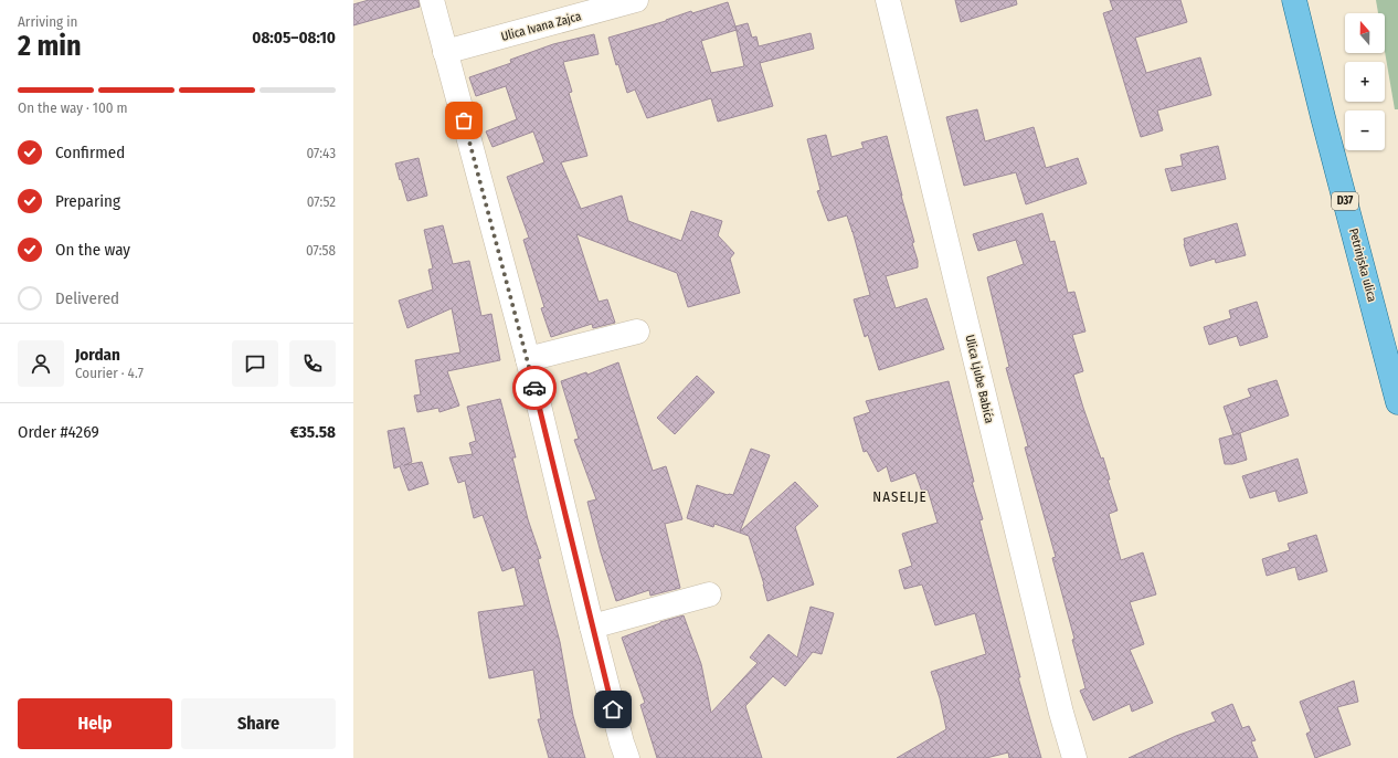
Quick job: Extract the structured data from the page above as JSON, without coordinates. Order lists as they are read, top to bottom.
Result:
{
  "streets": {
    "main road": ["D37", "Petrinjska ulica"],
    "street": ["Ulica Ivana Zajca", "Ulica Ljube Babića"]
  },
  "districts": ["NASELJE"],
  "north": "top",
  "page": {
    "heading": ["2 min", "Arriving in", "08:05–08:10"],
    "panel": [
      "Jordan",
      "Courier · 4.7",
      "Order #4269",
      "€35.58"
    ],
    "map_buttons": ["+", "−"],
    "bar": "On the way · 100 m",
    "list": [
      ["Confirmed", "07:43"],
      ["Preparing", "07:52"],
      ["On the way", "07:58"],
      "Delivered"
    ],
    "buttons": ["Help", "Share"]
  }
}
